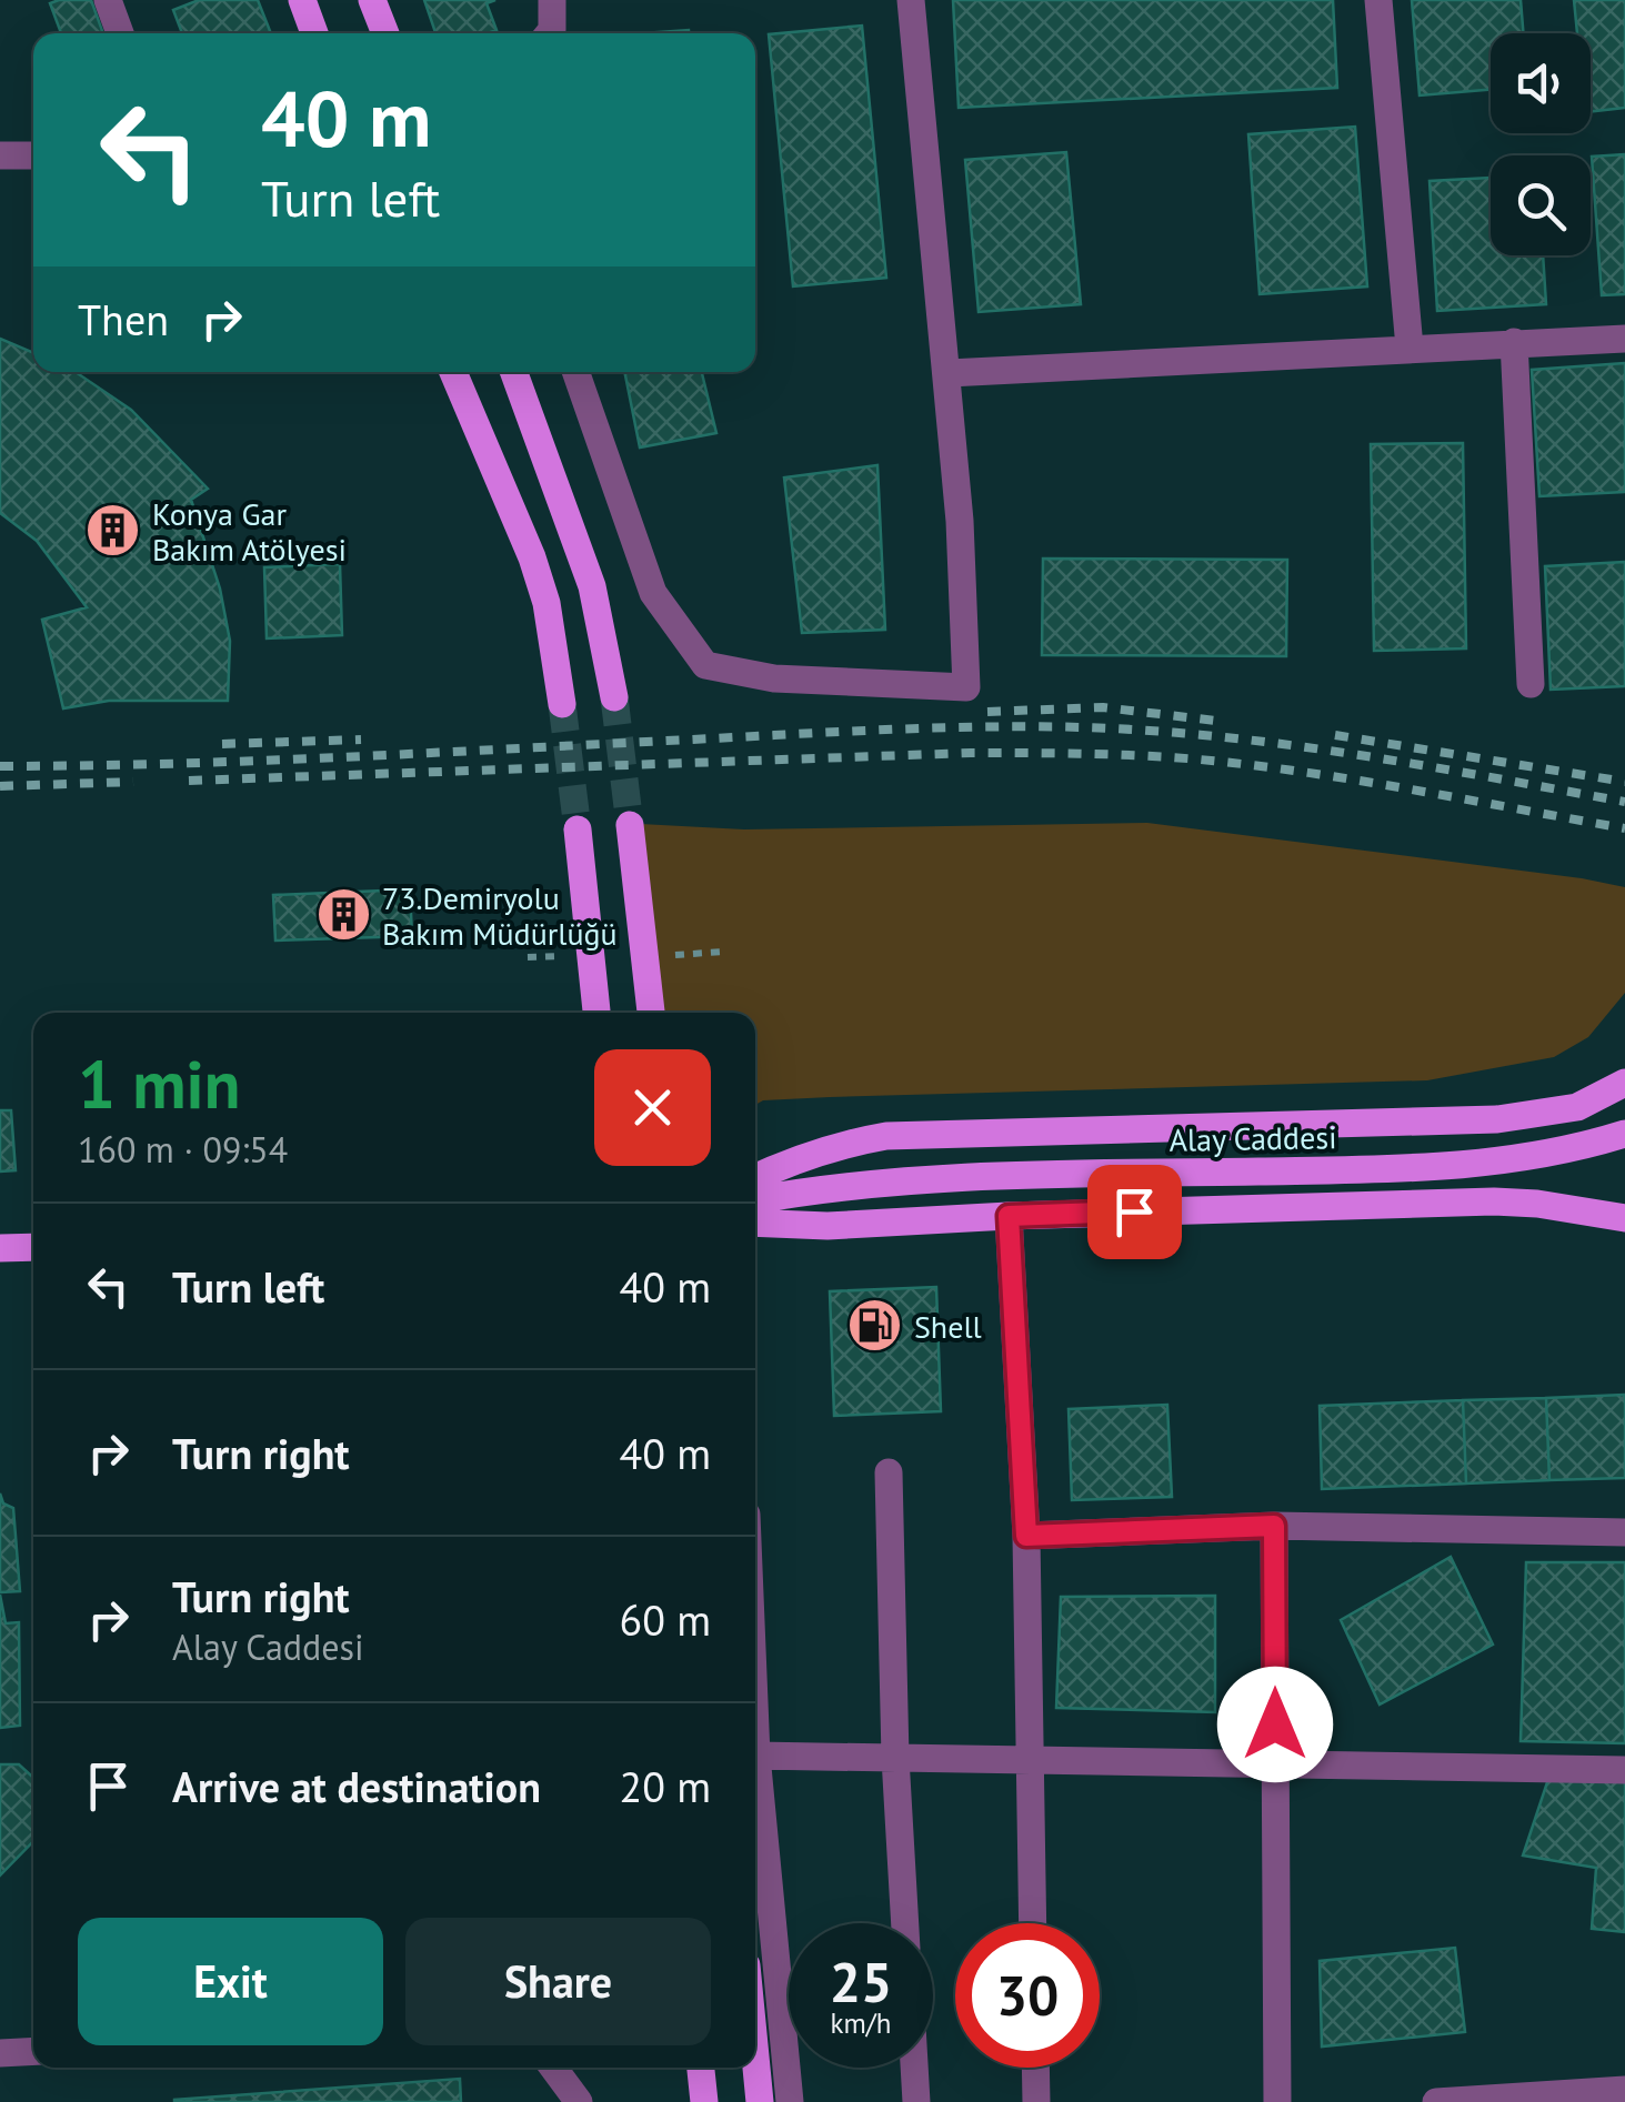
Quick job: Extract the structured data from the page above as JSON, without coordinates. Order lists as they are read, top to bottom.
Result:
{
  "streets": {
    "main road": ["Alay Caddesi"]
  },
  "places": {
    "building": ["Konya Gar Bakım Atölyesi", "73.Demiryolu Bakım Müdürlüğü"],
    "fuel station": ["Shell"]
  },
  "page": {
    "turn": ["40 m", "Turn left"],
    "then": "Then",
    "heading": ["1 min", "160 m · 09:54"],
    "list": [
      {
        "name": "Turn left",
        "value": "40 m"
      },
      {
        "name": "Turn right",
        "value": "40 m"
      },
      {
        "name": "Turn right",
        "note": "Alay Caddesi",
        "value": "60 m"
      },
      {
        "name": "Arrive at destination",
        "value": "20 m"
      }
    ],
    "buttons": ["Exit", "Share"],
    "speed": "25 km/h",
    "limit": "30"
  }
}
